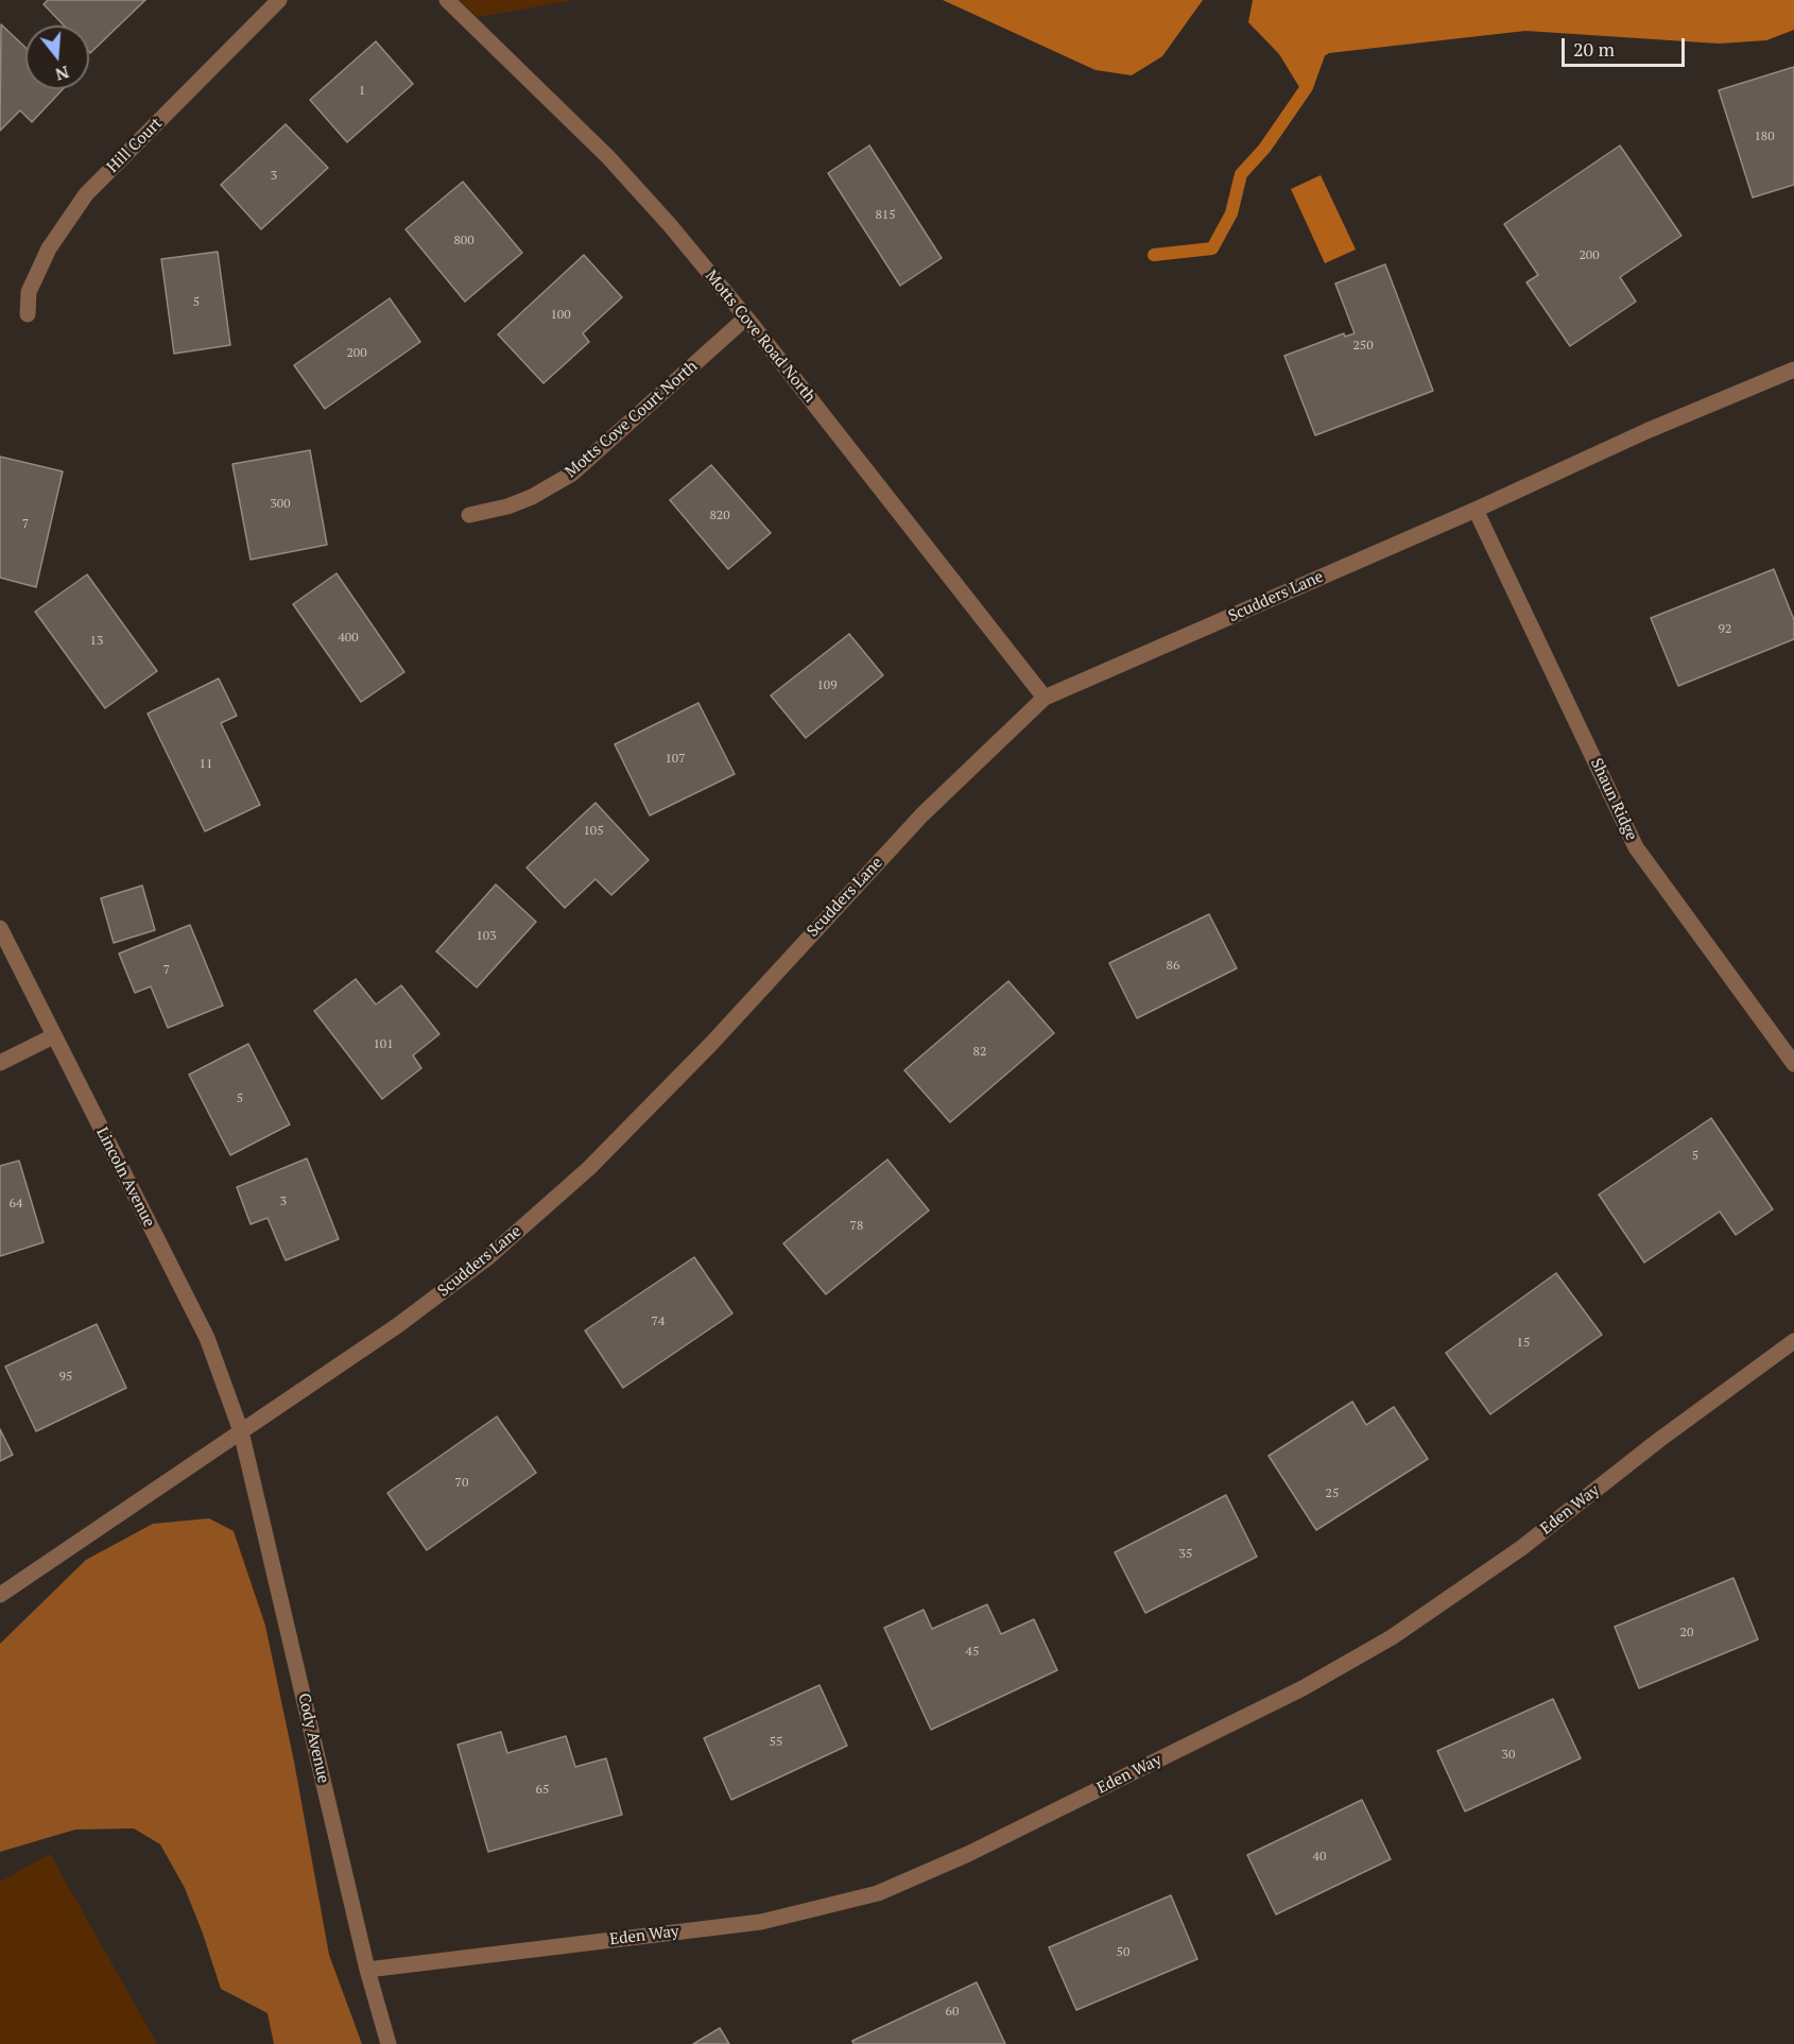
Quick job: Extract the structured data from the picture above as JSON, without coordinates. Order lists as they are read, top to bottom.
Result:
{
  "streets": {
    "street": [
      "Hill Court",
      "Motts Cove Road North",
      "Motts Cove Court North",
      "Scudders Lane",
      "Shaun Ridge",
      "Lincoln Avenue",
      "Eden Way",
      "Cody Avenue"
    ]
  },
  "crossings": [
    ["Motts Cove Road North", "Motts Cove Court North"],
    ["Motts Cove Road North", "Scudders Lane"],
    ["Scudders Lane", "Shaun Ridge"],
    ["Scudders Lane", "Lincoln Avenue"],
    ["Scudders Lane", "Cody Avenue"],
    ["Lincoln Avenue", "Cody Avenue"],
    ["Eden Way", "Cody Avenue"]
  ],
  "house_numbers": [
    "1",
    "180",
    "3",
    "815",
    "800",
    "200",
    "5",
    "100",
    "250",
    "200",
    "300",
    "820",
    "7",
    "92",
    "400",
    "13",
    "109",
    "107",
    "11",
    "105",
    "103",
    "86",
    "7",
    "101",
    "82",
    "5",
    "5",
    "3",
    "64",
    "78",
    "74",
    "15",
    "95",
    "70",
    "25",
    "35",
    "20",
    "45",
    "55",
    "30",
    "65",
    "40",
    "50",
    "60"
  ],
  "scale_bar": "20 m",
  "north": "bottom"
}
